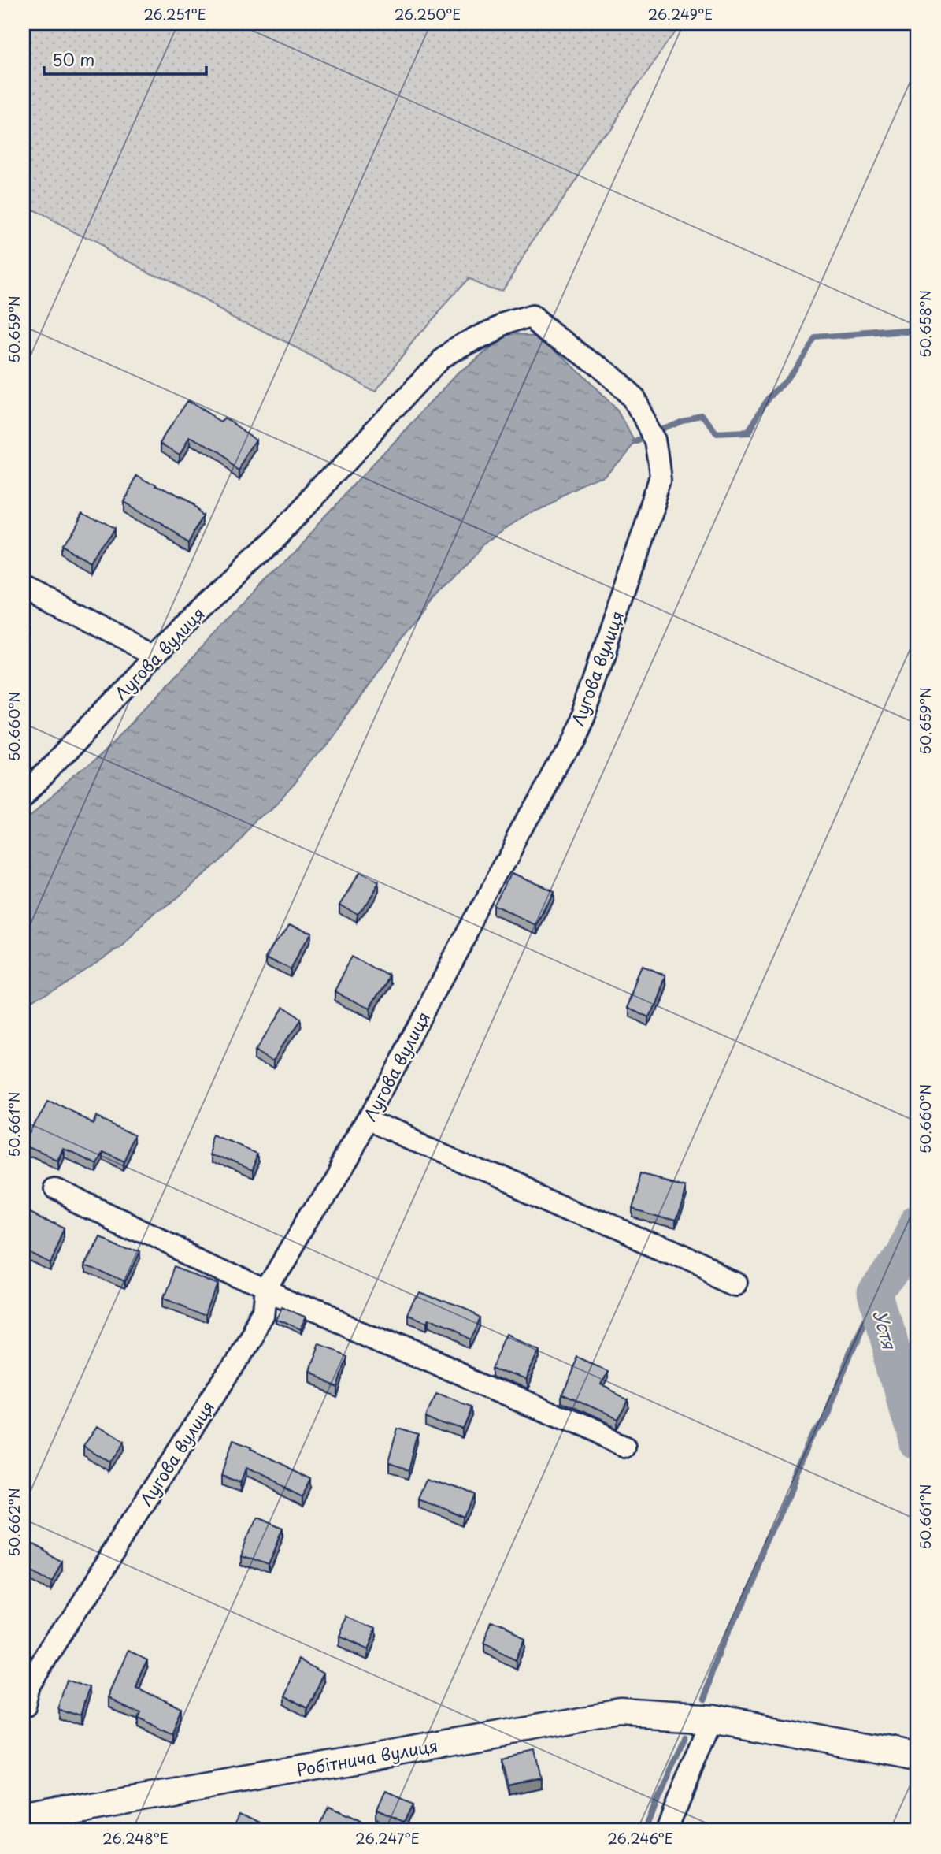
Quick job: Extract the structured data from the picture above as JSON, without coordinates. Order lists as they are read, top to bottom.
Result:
{
  "streets": {
    "street": ["Лугова вулиця", "Робітнича вулиця"]
  },
  "water": ["Устя"],
  "scale_bar": "50 m",
  "coordinates": [
    "26.251°E",
    "26.250°E",
    "26.249°E",
    "50.658°N",
    "50.659°N",
    "50.660°N",
    "50.661°N",
    "50.662°N",
    "26.248°E",
    "26.247°E",
    "26.246°E"
  ]
}
